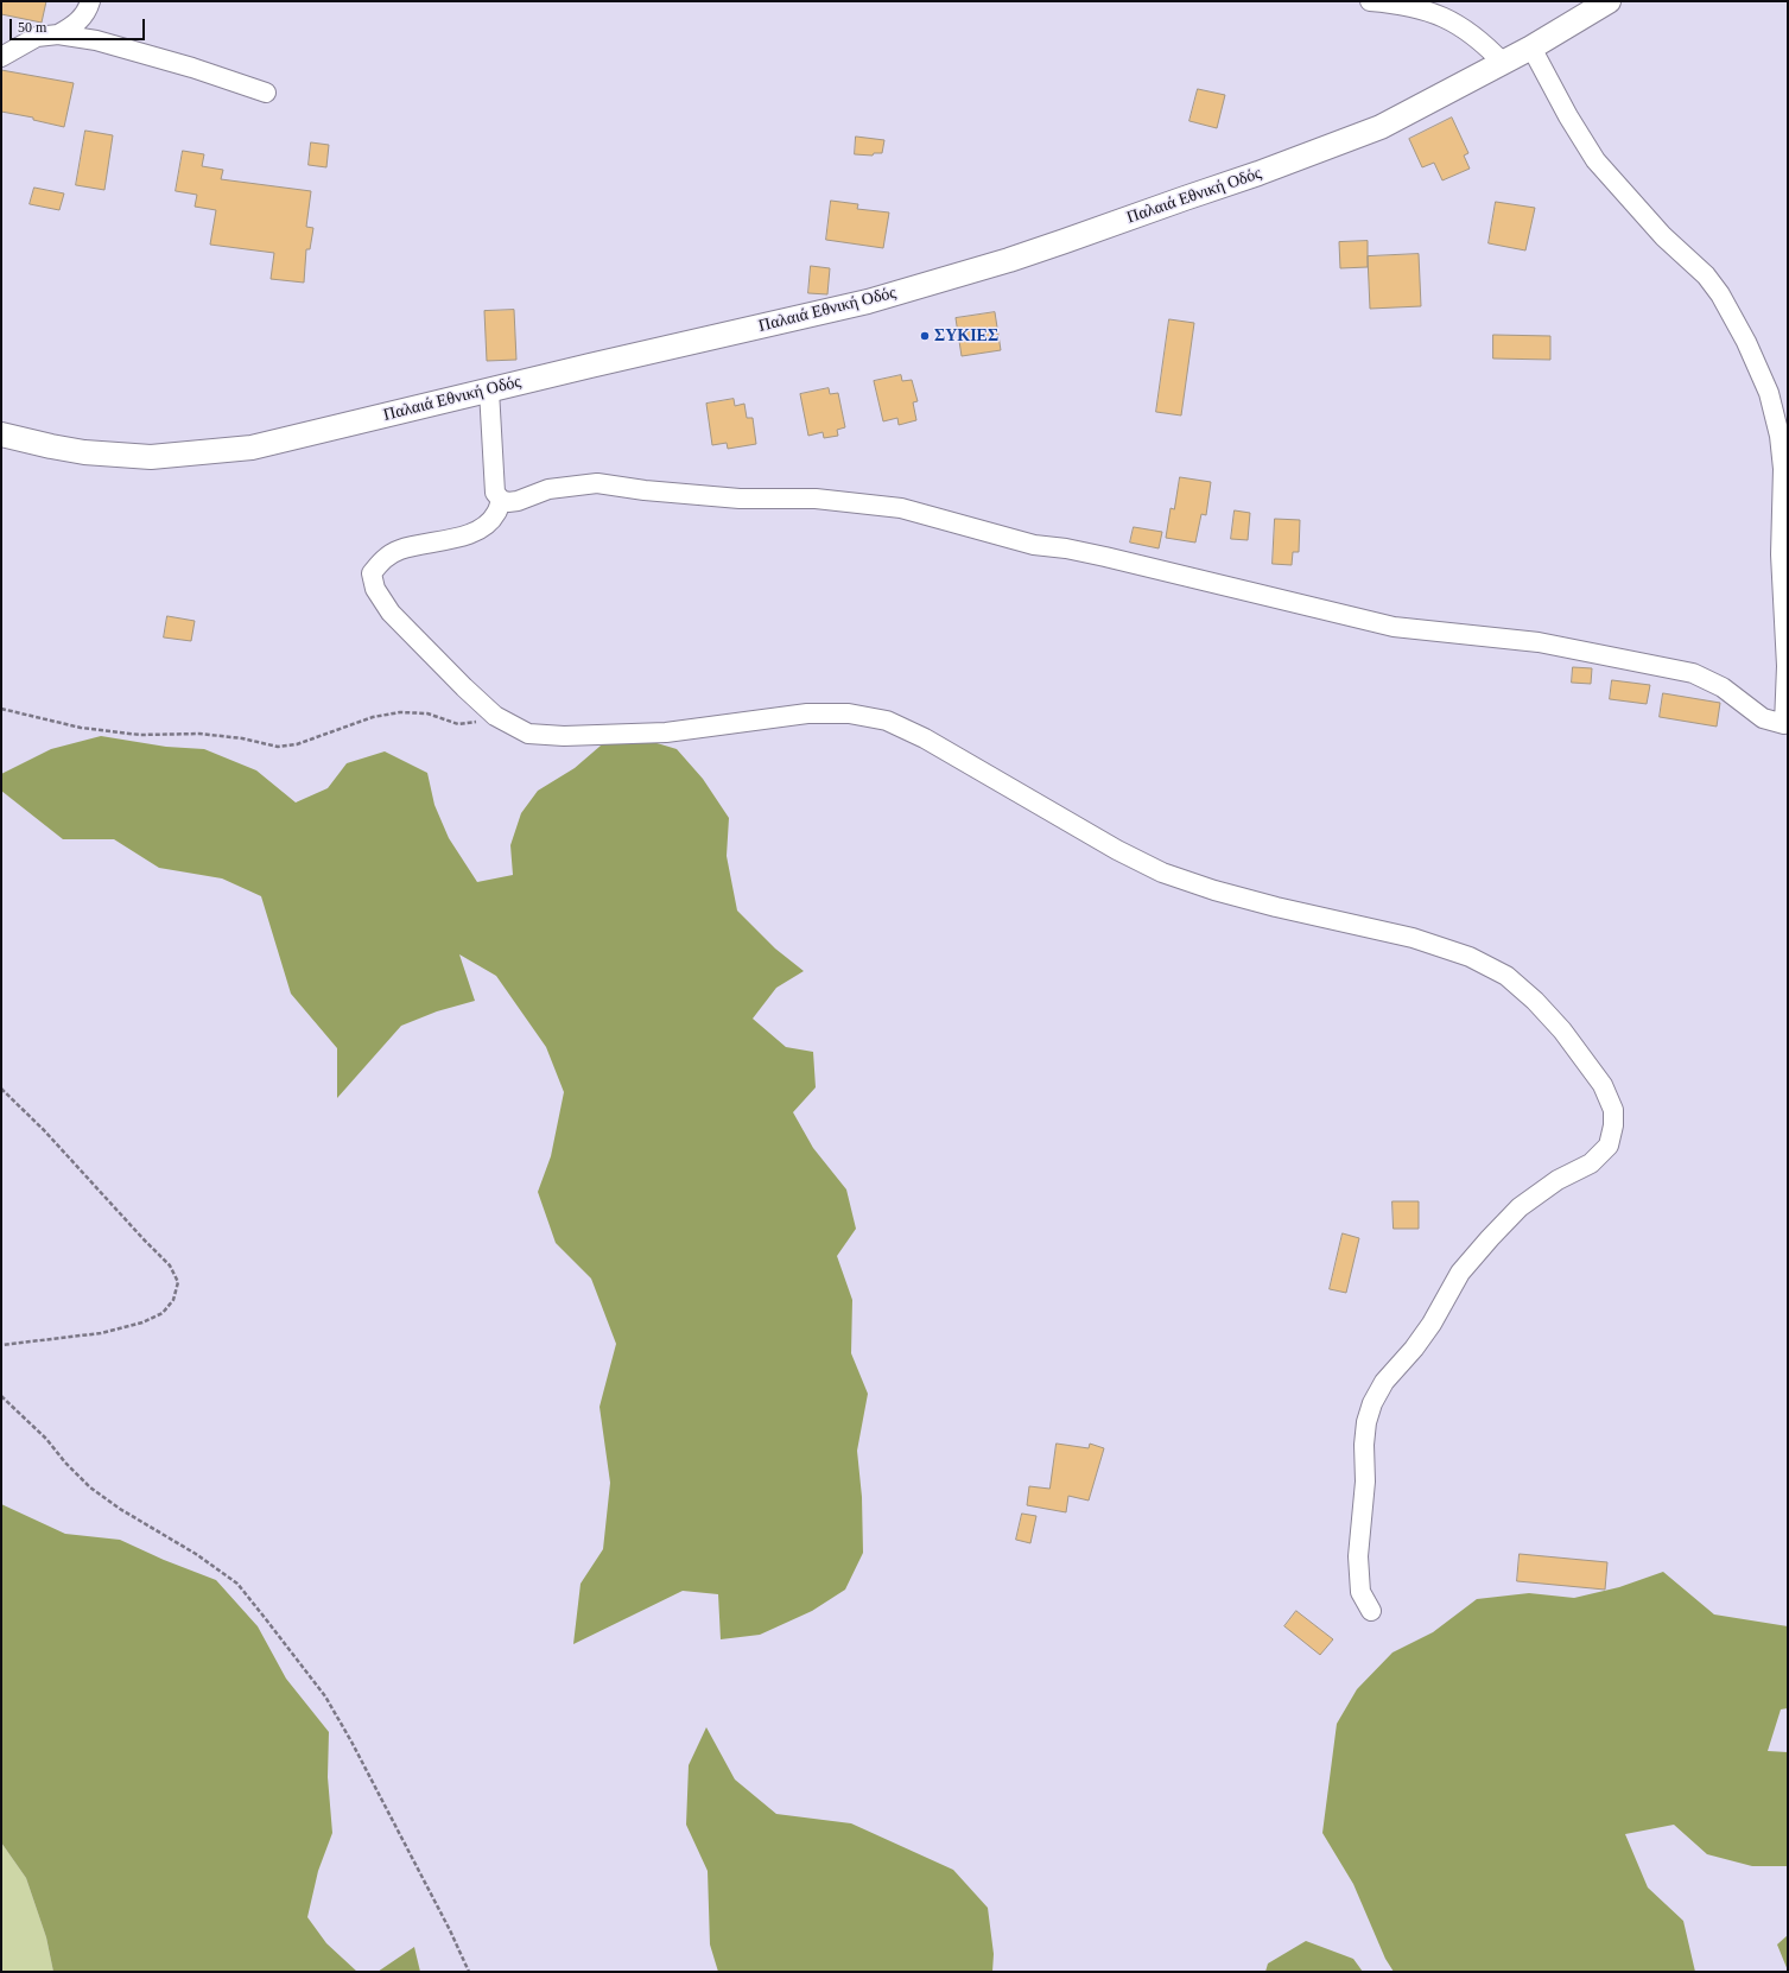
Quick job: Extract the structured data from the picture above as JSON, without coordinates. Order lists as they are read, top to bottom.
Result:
{
  "streets": {
    "street": ["Παλαιά Εθνική Οδός"]
  },
  "places": ["ΣΥΚΙΕΣ"],
  "scale_bar": "50 m"
}
